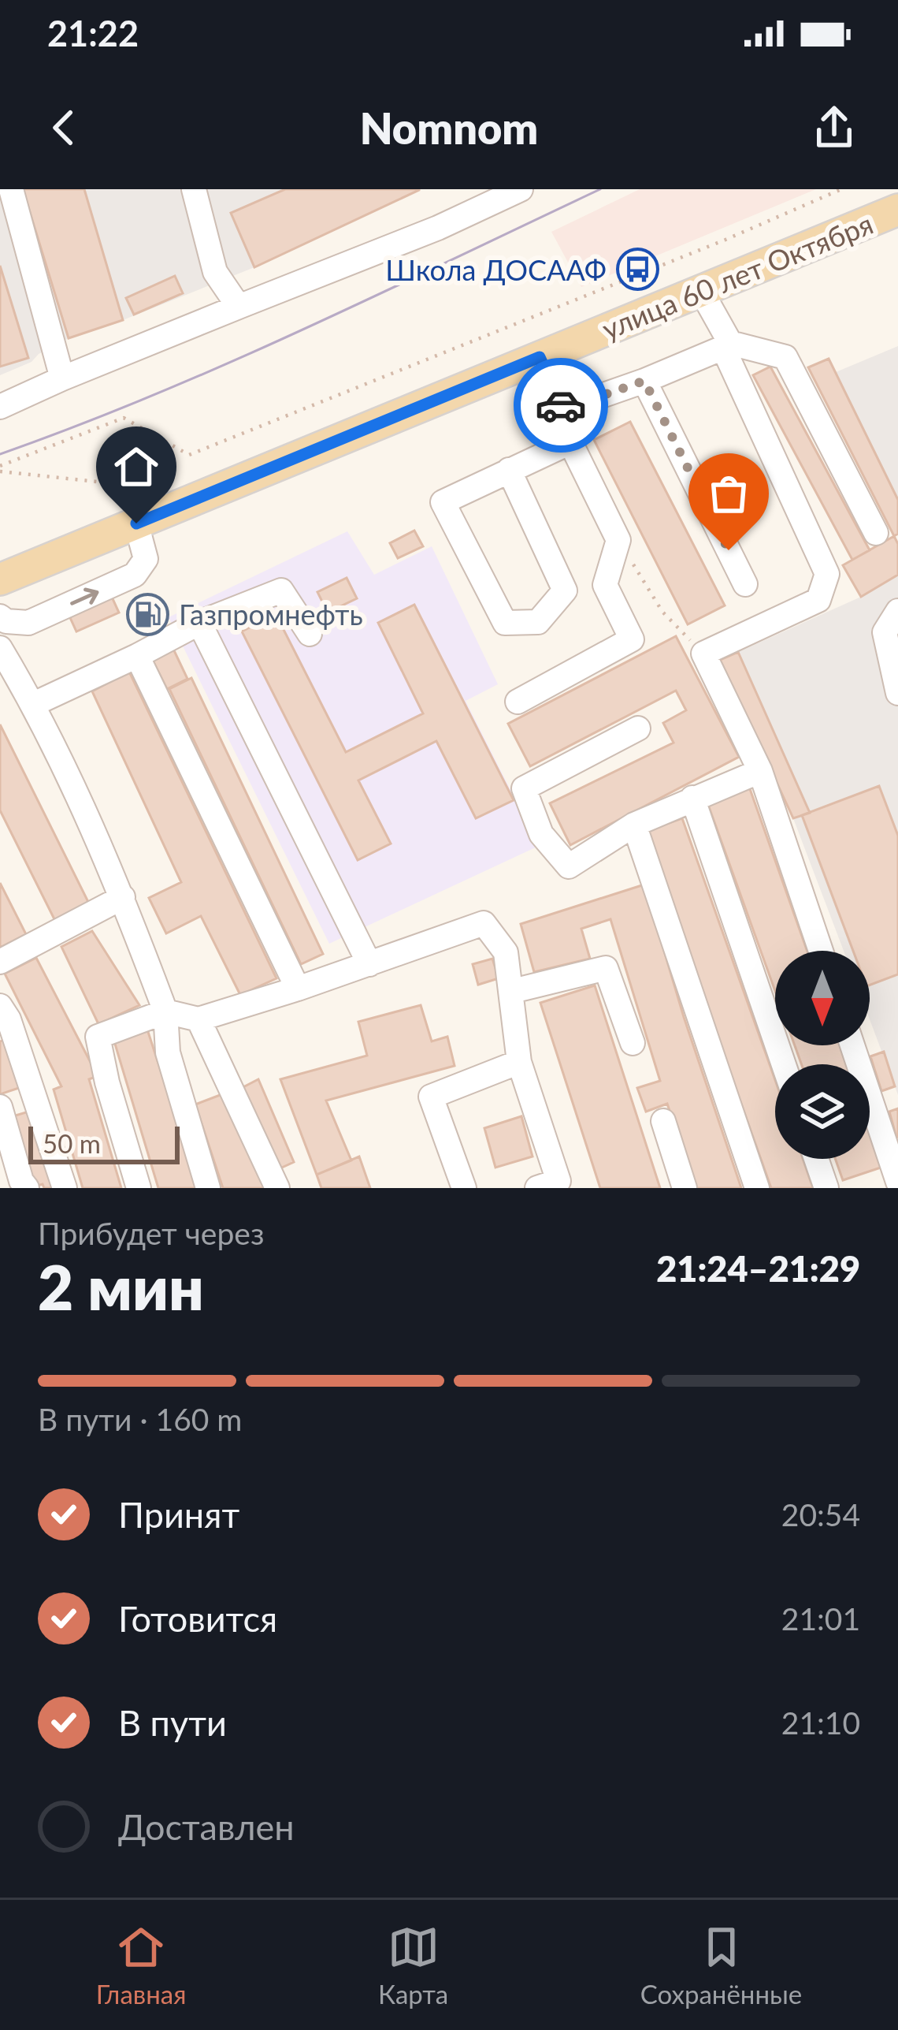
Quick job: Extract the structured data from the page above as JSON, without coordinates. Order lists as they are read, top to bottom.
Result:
{
  "streets": {
    "main road": ["улица 60 лет Октября"]
  },
  "places": {
    "bus stop": ["Школа ДОСААФ"],
    "fuel station": ["Газпромнефть"]
  },
  "scale_bar": "50 m",
  "north": "bottom",
  "page": {
    "status": "21:22",
    "header": "Nomnom",
    "scale": "50 m",
    "heading": ["2 мин", "Прибудет через", "21:24–21:29"],
    "bar": "В пути · 160 m",
    "list": [
      ["Принят", "20:54"],
      ["Готовится", "21:01"],
      ["В пути", "21:10"],
      "Доставлен"
    ],
    "tabs": ["Главная", "Карта", "Сохранённые"]
  }
}
